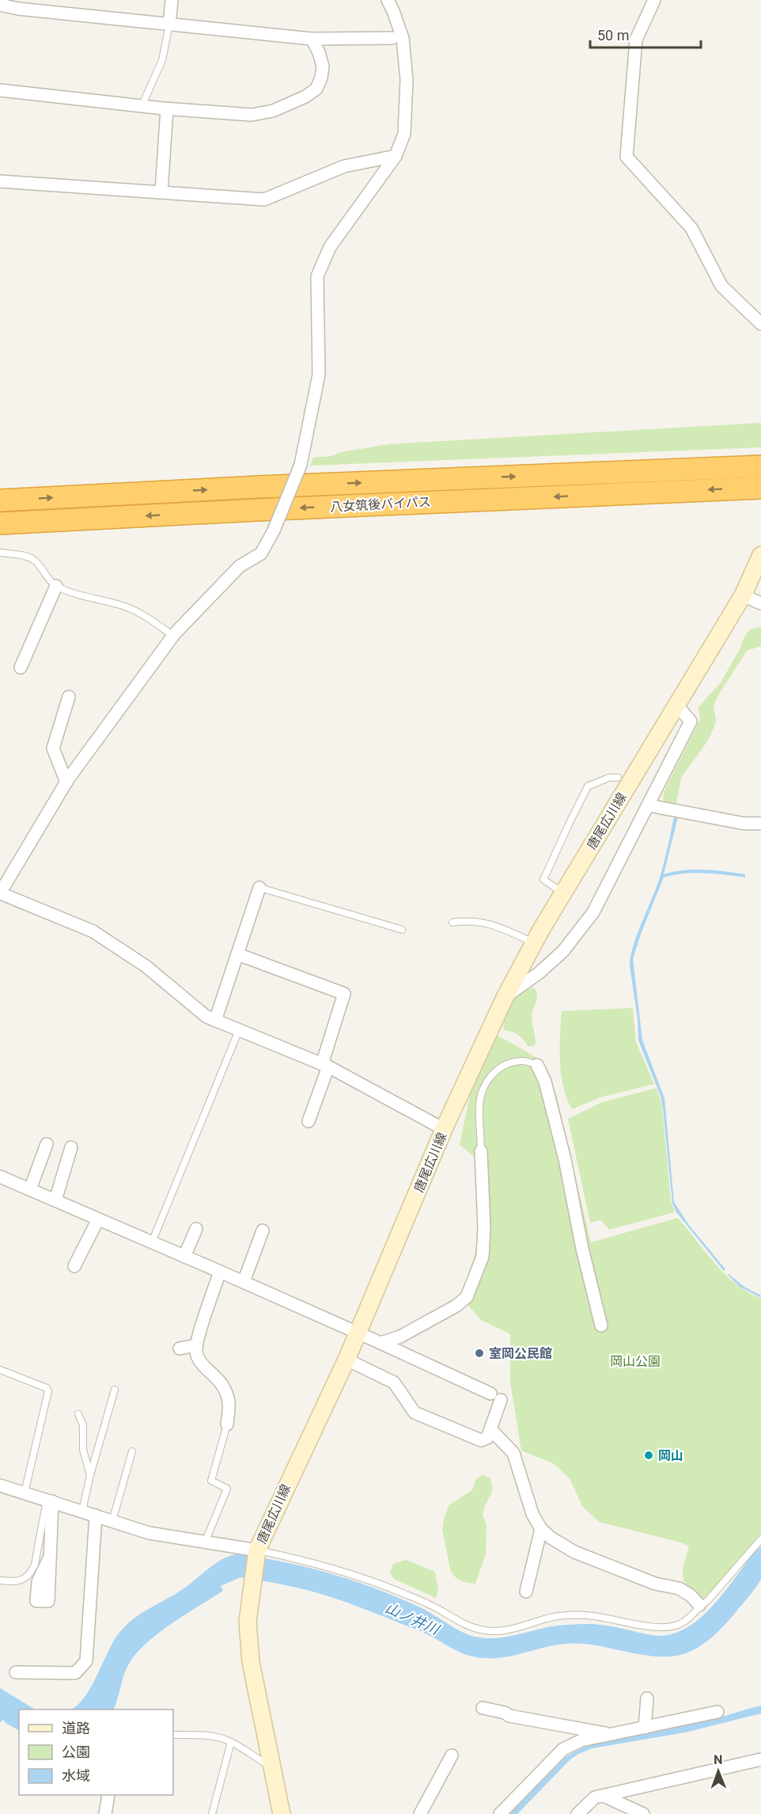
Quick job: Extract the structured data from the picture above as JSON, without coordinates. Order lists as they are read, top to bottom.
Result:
{
  "streets": {
    "highway": ["八女筑後バイパス"],
    "main road": ["唐尾広川線"]
  },
  "water": ["山ノ井川"],
  "parks": ["岡山公園"],
  "places": ["室岡公民館", "岡山"],
  "legend": ["道路", "公園", "水域"],
  "scale_bar": "50 m",
  "north": "top"
}
